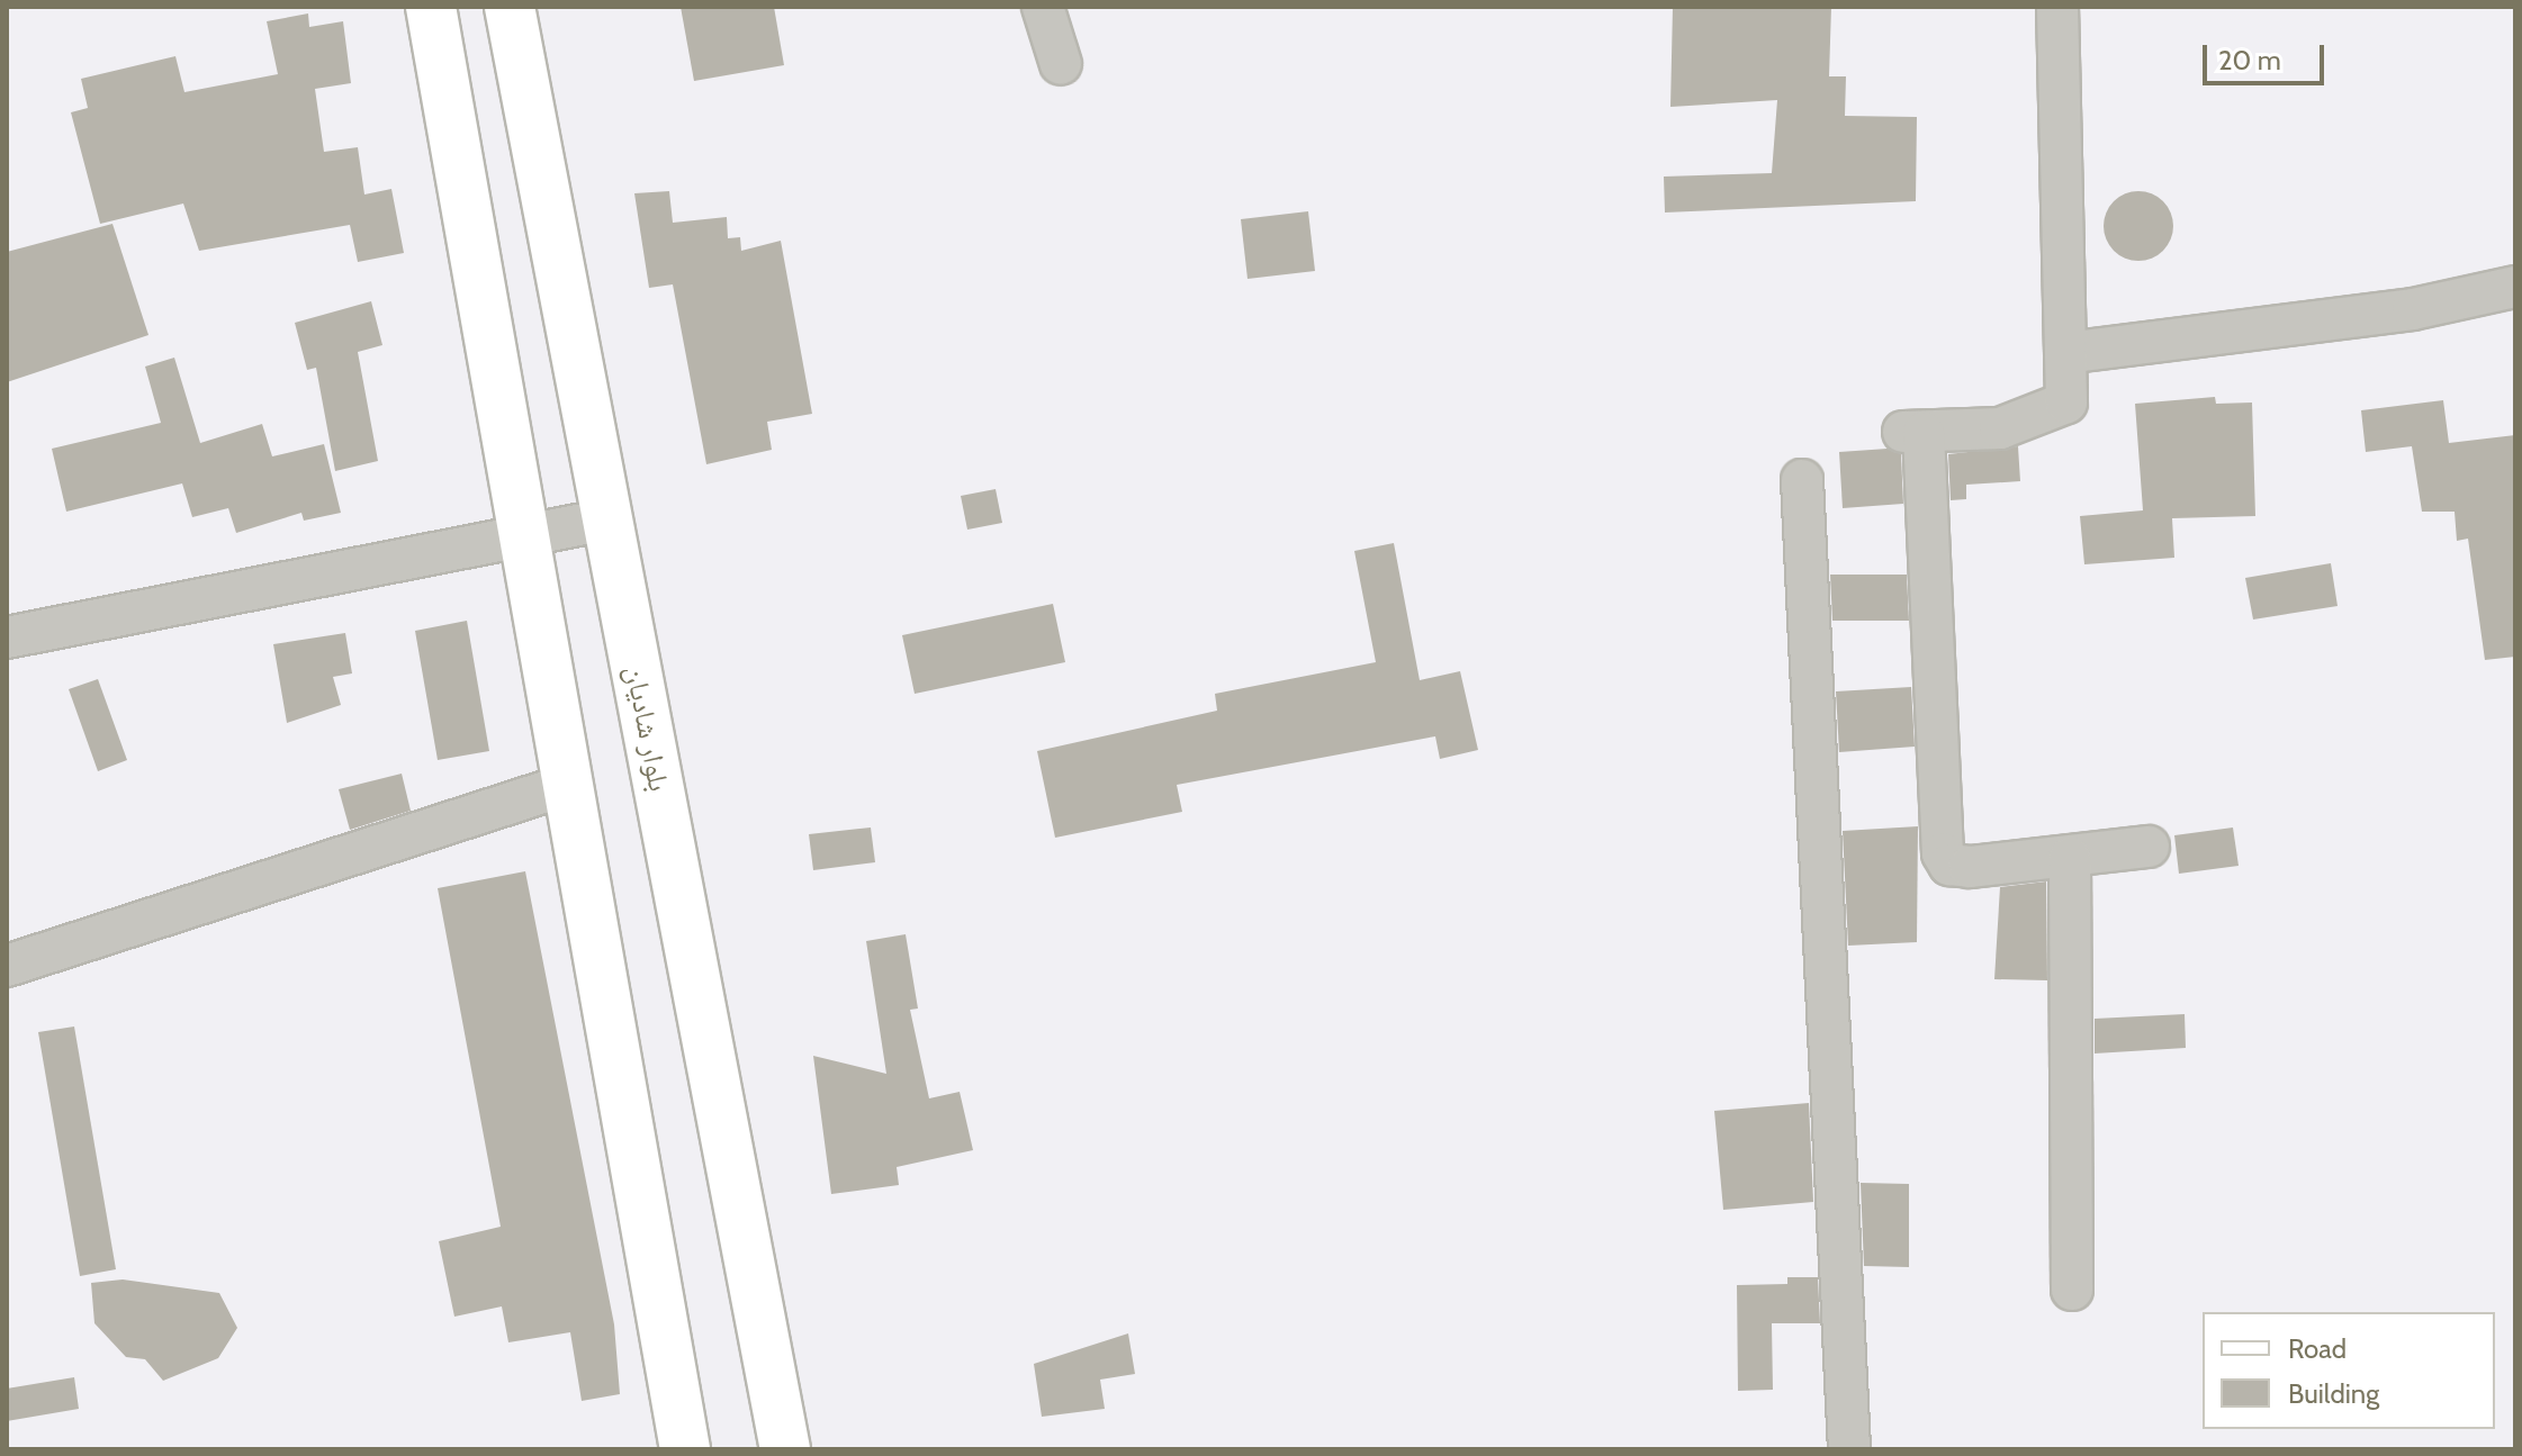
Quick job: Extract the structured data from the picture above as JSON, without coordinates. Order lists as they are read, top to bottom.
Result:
{
  "streets": {
    "main road": ["بلوار شادیان"]
  },
  "legend": ["Road", "Building"],
  "scale_bar": "20 m"
}
